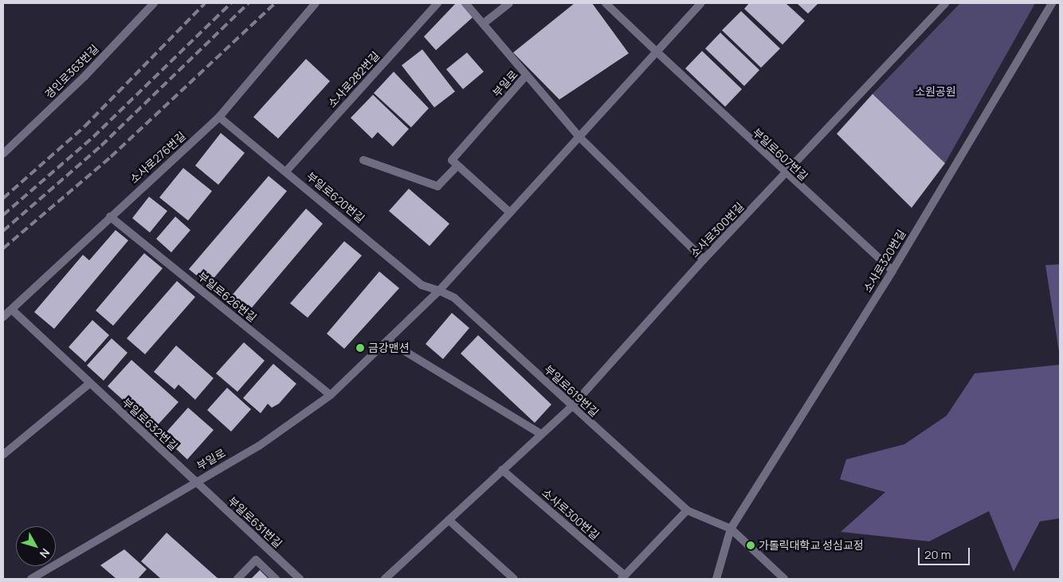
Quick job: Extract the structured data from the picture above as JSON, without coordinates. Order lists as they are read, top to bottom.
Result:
{
  "streets": {
    "street": [
      "경인로363번길",
      "소사로282번길",
      "부일로",
      "부일로607번길",
      "소사로276번길",
      "부일로620번길",
      "소사로300번길",
      "소사로320번길",
      "부일로626번길",
      "부일로619번길",
      "부일로632번길",
      "부일로631번길"
    ]
  },
  "crossings": [
    ["소사로282번길", "부일로620번길"],
    ["부일로", "부일로607번길"],
    ["부일로", "부일로620번길"],
    ["부일로", "소사로300번길"],
    ["부일로", "부일로626번길"],
    ["부일로", "부일로619번길"],
    ["부일로", "부일로632번길"],
    ["부일로", "부일로631번길"],
    ["부일로607번길", "소사로300번길"],
    ["부일로607번길", "소사로320번길"],
    ["소사로276번길", "부일로620번길"],
    ["소사로276번길", "부일로626번길"],
    ["소사로276번길", "부일로632번길"],
    ["부일로620번길", "부일로619번길"],
    ["소사로300번길", "부일로619번길"],
    ["소사로320번길", "부일로619번길"],
    ["부일로632번길", "부일로631번길"]
  ],
  "parks": ["소원공원"],
  "places": ["금강맨션", "가톨릭대학교 성심교정"],
  "scale_bar": "20 m",
  "north": "bottom right"
}
